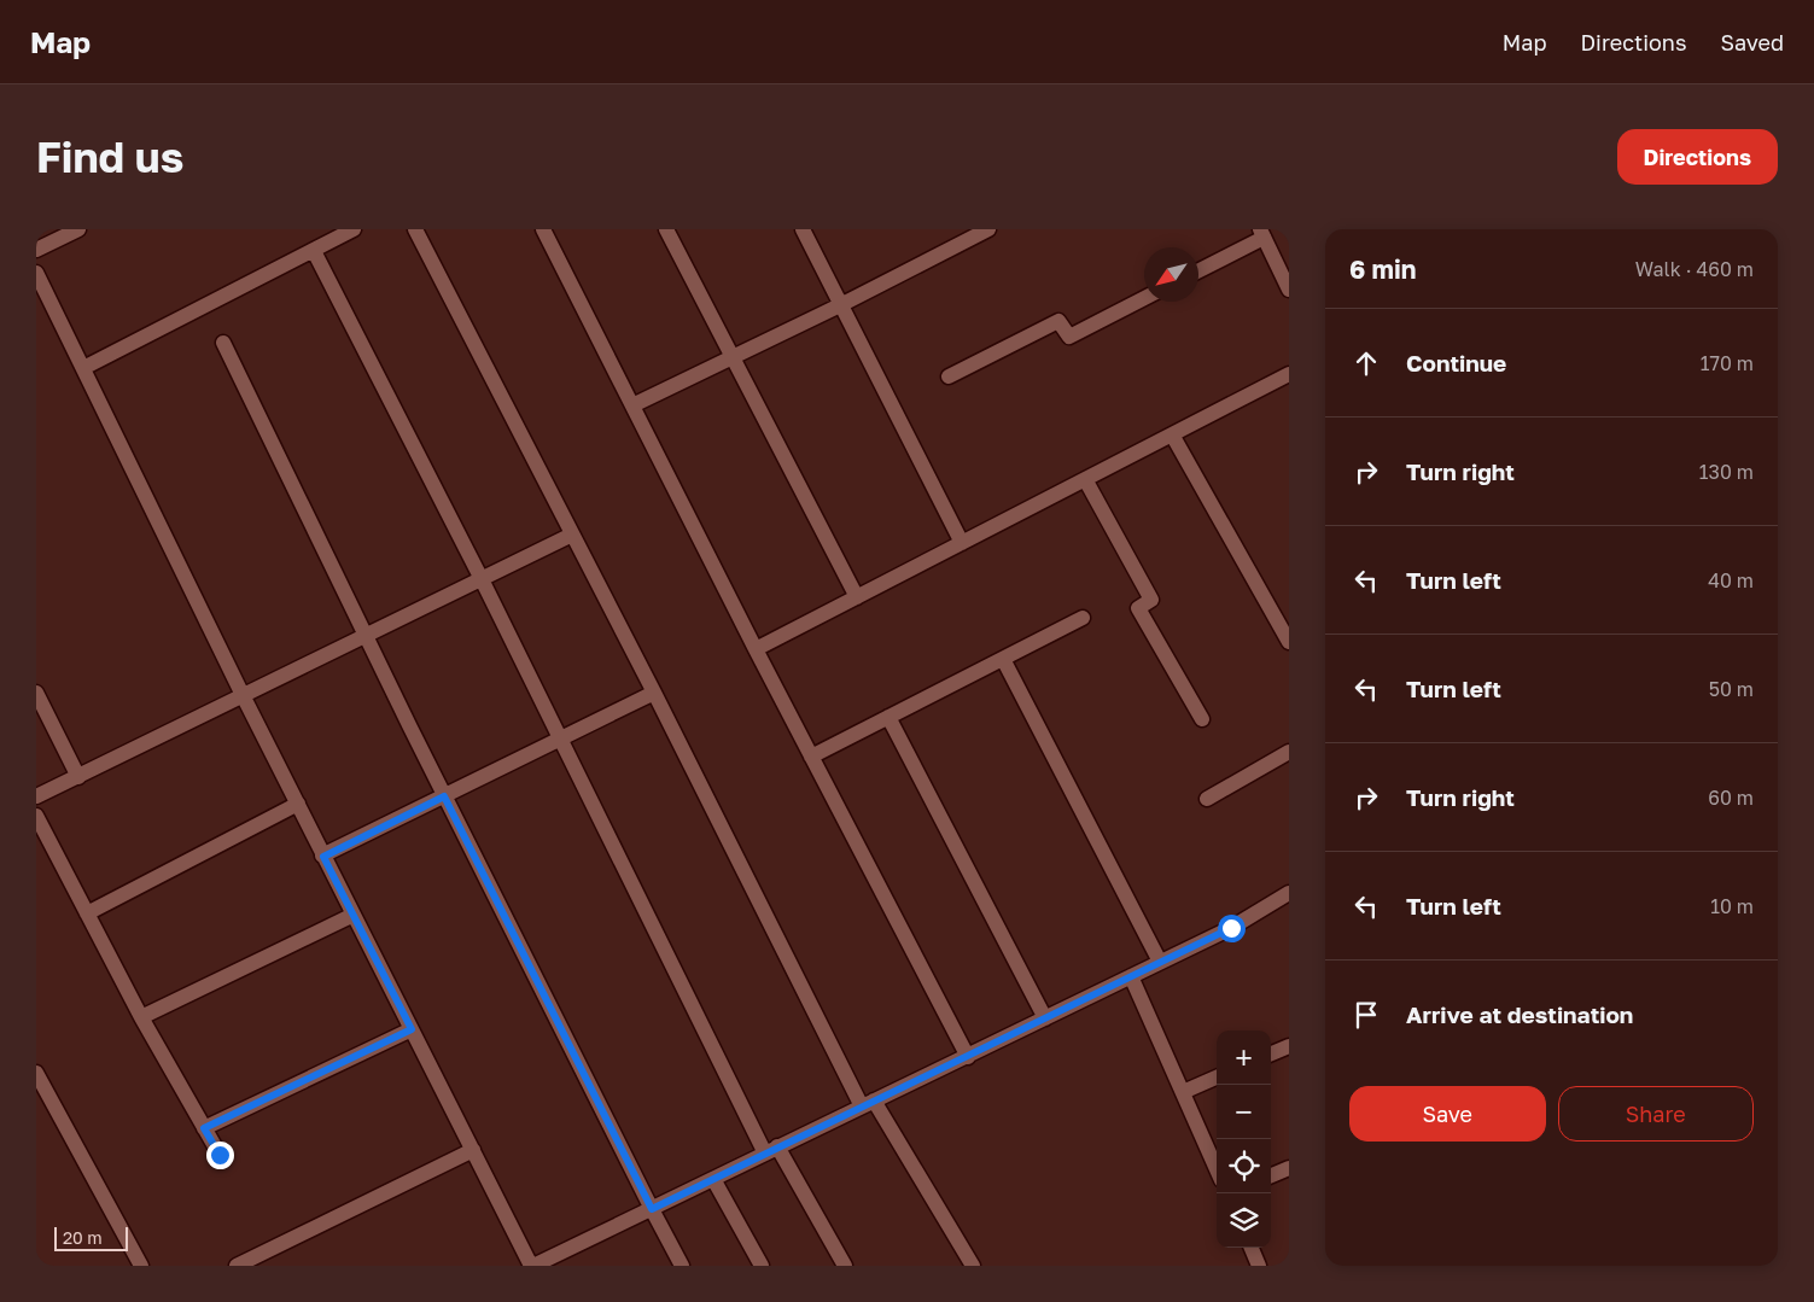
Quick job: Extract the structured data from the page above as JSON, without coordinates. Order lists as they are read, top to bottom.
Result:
{
  "scale_bar": "20 m",
  "north": "bottom left",
  "page": {
    "header": "Map",
    "nav": ["Map", "Directions", "Saved"],
    "buttons": [
      "Directions",
      ["Save", "Share"]
    ],
    "title": "Find us",
    "heading": ["6 min", "Walk · 460 m"],
    "list": [
      ["Continue", "170 m"],
      ["Turn right", "130 m"],
      ["Turn left", "40 m"],
      ["Turn left", "50 m"],
      ["Turn right", "60 m"],
      ["Turn left", "10 m"],
      "Arrive at destination"
    ],
    "map_buttons": ["+", "−"],
    "scale": "20 m"
  }
}
